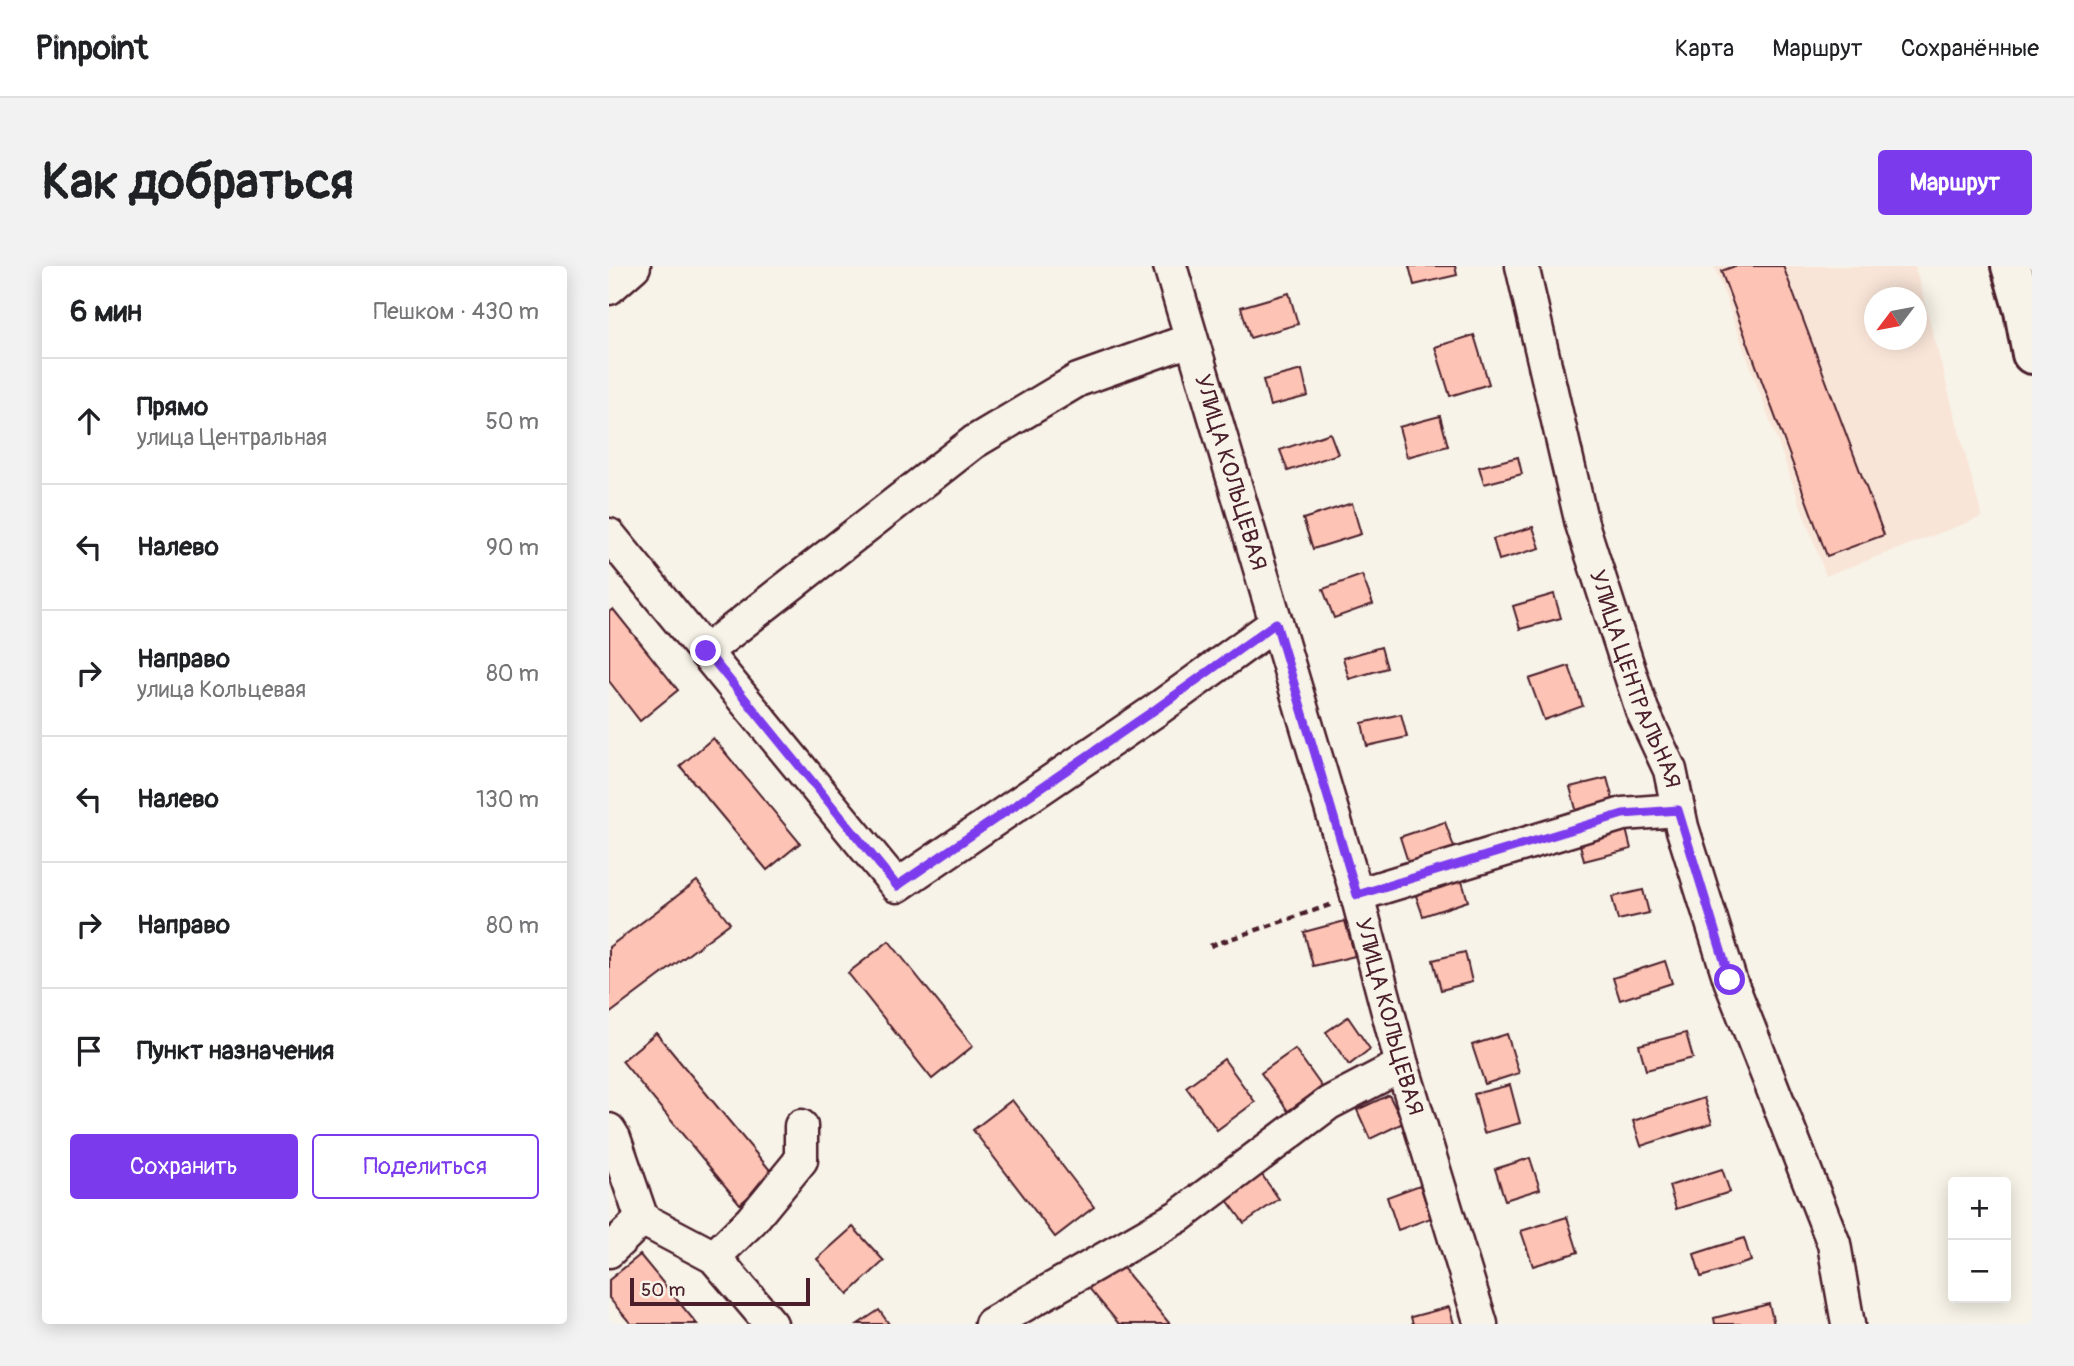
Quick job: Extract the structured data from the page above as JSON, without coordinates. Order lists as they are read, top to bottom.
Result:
{
  "streets": {
    "street": ["УЛИЦА КОЛЬЦЕВАЯ", "УЛИЦА ЦЕНТРАЛЬНАЯ"]
  },
  "scale_bar": "50 m",
  "north": "bottom left",
  "page": {
    "header": "Pinpoint",
    "nav": ["Карта", "Маршрут", "Сохранённые"],
    "buttons": [
      "Маршрут",
      ["Сохранить", "Поделиться"]
    ],
    "title": "Как добраться",
    "heading": ["6 мин", "Пешком · 430 m"],
    "list": [
      ["Прямо", "улица Центральная", "50 m"],
      ["Налево", "90 m"],
      ["Направо", "улица Кольцевая", "80 m"],
      ["Налево", "130 m"],
      ["Направо", "80 m"],
      "Пункт назначения"
    ],
    "map_buttons": ["+", "−"],
    "scale": "50 m"
  }
}
